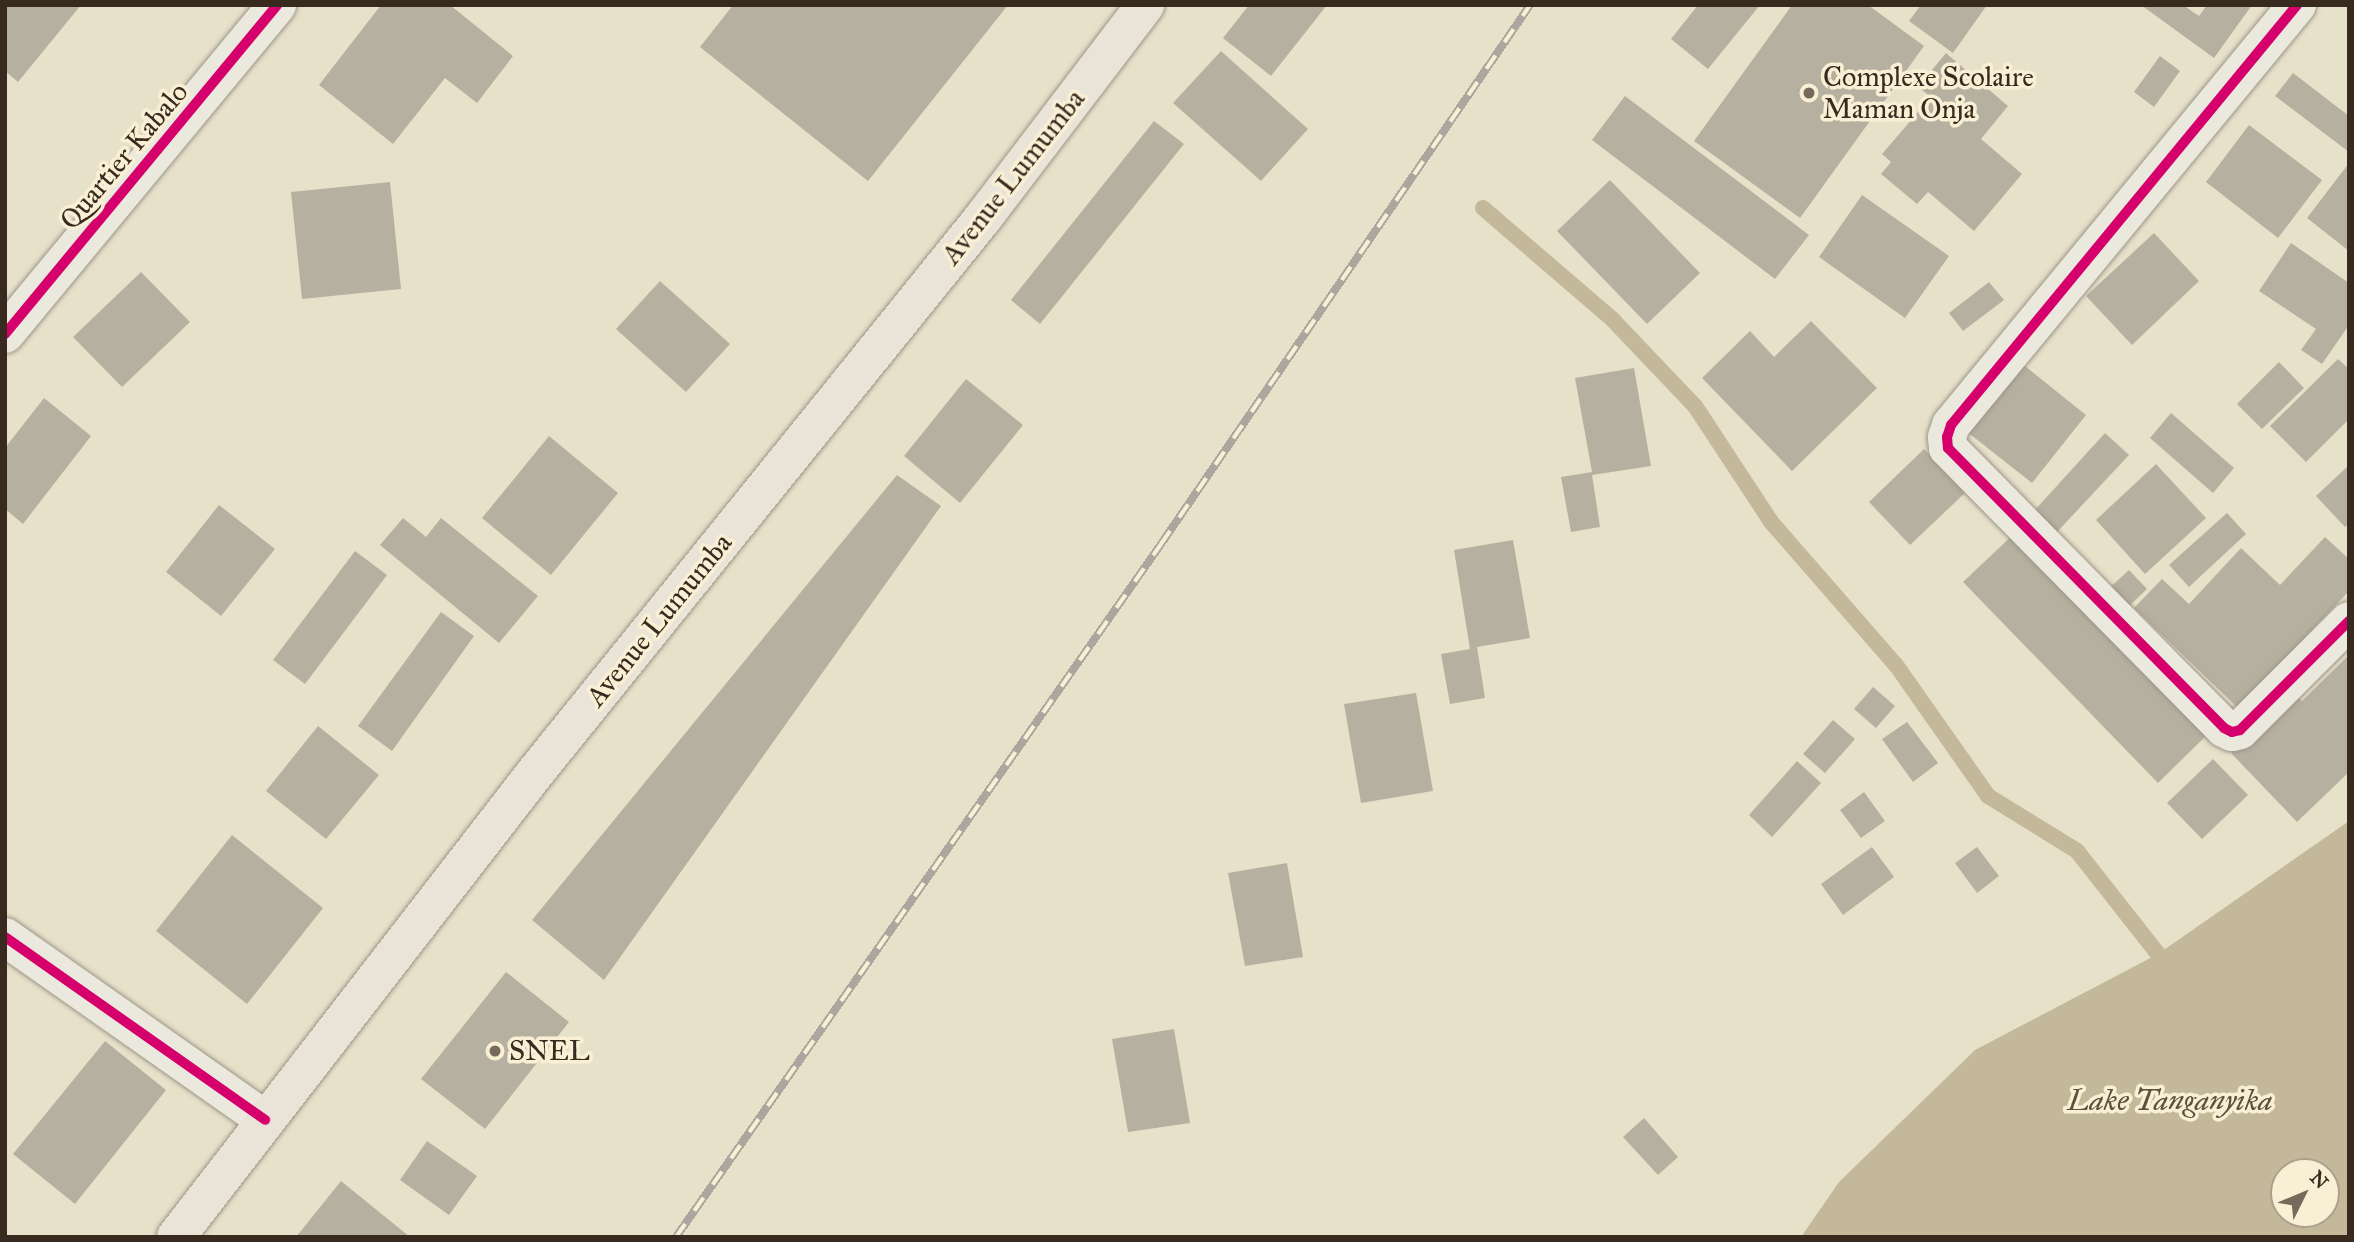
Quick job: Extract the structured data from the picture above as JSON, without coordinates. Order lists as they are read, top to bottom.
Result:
{
  "streets": {
    "highway": ["Avenue Lumumba"],
    "street": ["Quartier Kabalo"]
  },
  "water": ["Lake Tanganyika"],
  "places": ["Complexe Scolaire Maman Onja", "SNEL"],
  "north": "top right"
}
